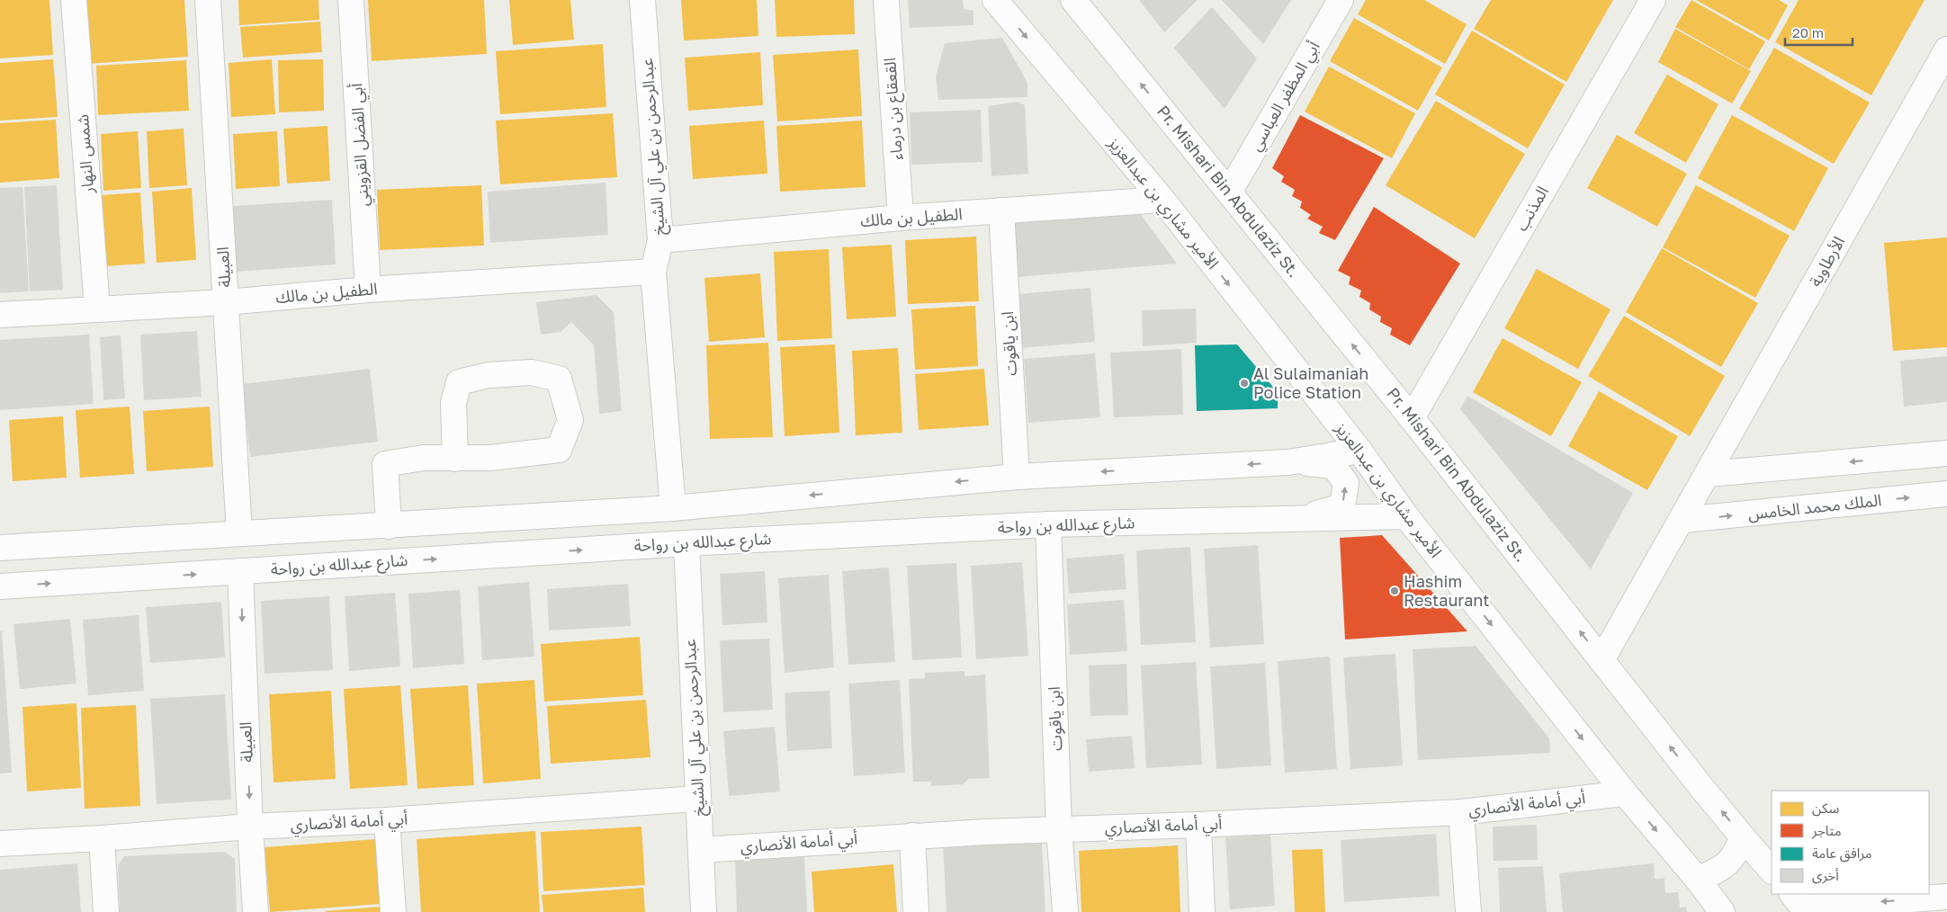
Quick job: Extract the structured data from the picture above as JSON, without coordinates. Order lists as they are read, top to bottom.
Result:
{
  "streets": {
    "street": [
      "أبي المظفر العباسي",
      "القعقاع بن درماء",
      "أبي الفضل القزويني",
      "عبدالرحمن بن علي آل الشيخ",
      "شمس النهار",
      "Pr. Mishari Bin Abdulaziz St.",
      "الأمير مشاري بن عبدالعزيز",
      "المذنب",
      "الطفيل بن مالك",
      "الأرطاوية",
      "العبيلة",
      "ابن ياقوت",
      "الملك محمد الخامس",
      "شارع عبدالله بن رواحة",
      "أبي أمامة الأنصاري"
    ]
  },
  "crossings": [
    ["أبي المظفر العباسي", "Pr. Mishari Bin Abdulaziz St."],
    ["القعقاع بن درماء", "الطفيل بن مالك"],
    ["أبي الفضل القزويني", "الطفيل بن مالك"],
    ["عبدالرحمن بن علي آل الشيخ", "الطفيل بن مالك"],
    ["عبدالرحمن بن علي آل الشيخ", "شارع عبدالله بن رواحة"],
    ["عبدالرحمن بن علي آل الشيخ", "أبي أمامة الأنصاري"],
    ["شمس النهار", "الطفيل بن مالك"],
    ["Pr. Mishari Bin Abdulaziz St.", "المذنب"],
    ["Pr. Mishari Bin Abdulaziz St.", "الأرطاوية"],
    ["الأمير مشاري بن عبدالعزيز", "الطفيل بن مالك"],
    ["الأمير مشاري بن عبدالعزيز", "شارع عبدالله بن رواحة"],
    ["الأمير مشاري بن عبدالعزيز", "أبي أمامة الأنصاري"],
    ["الطفيل بن مالك", "العبيلة"],
    ["الطفيل بن مالك", "ابن ياقوت"],
    ["الأرطاوية", "الملك محمد الخامس"],
    ["العبيلة", "شارع عبدالله بن رواحة"],
    ["العبيلة", "أبي أمامة الأنصاري"],
    ["ابن ياقوت", "شارع عبدالله بن رواحة"],
    ["ابن ياقوت", "أبي أمامة الأنصاري"]
  ],
  "one_way": ["Pr. Mishari Bin Abdulaziz St.", "الأمير مشاري بن عبدالعزيز"],
  "places": ["Al Sulaimaniah Police Station", "Hashim Restaurant"],
  "legend": [
    "سكن",
    "متاجر",
    "مرافق عامة",
    "أخرى"
  ],
  "scale_bar": "20 m"
}
